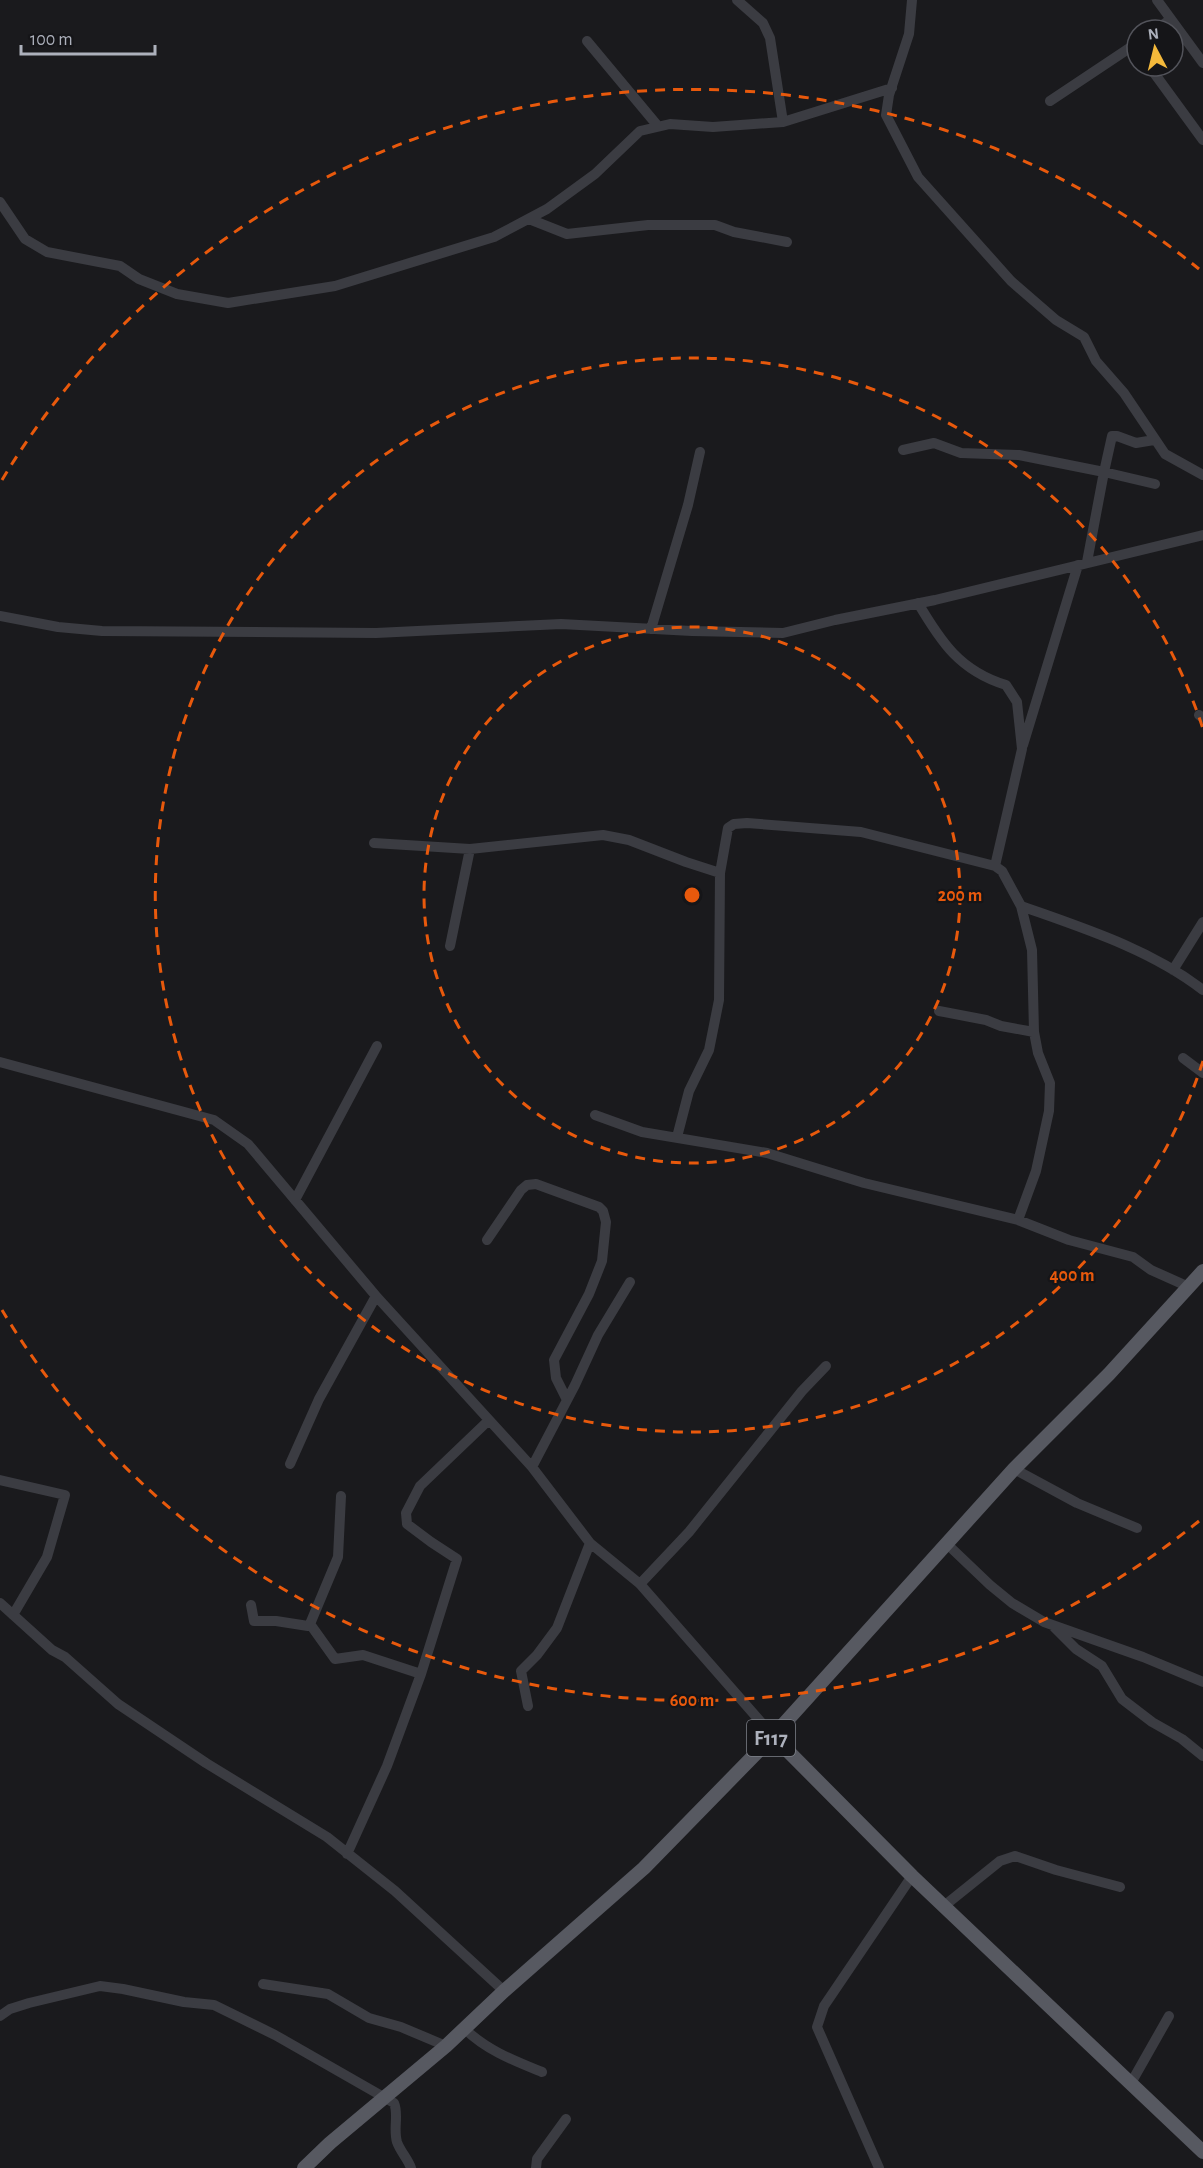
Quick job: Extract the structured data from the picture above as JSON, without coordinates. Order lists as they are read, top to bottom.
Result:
{
  "streets": {
    "main road": ["F117"]
  },
  "scale_bar": "100 m",
  "north": "top",
  "rings": ["200 m", "400 m", "600 m"]
}
